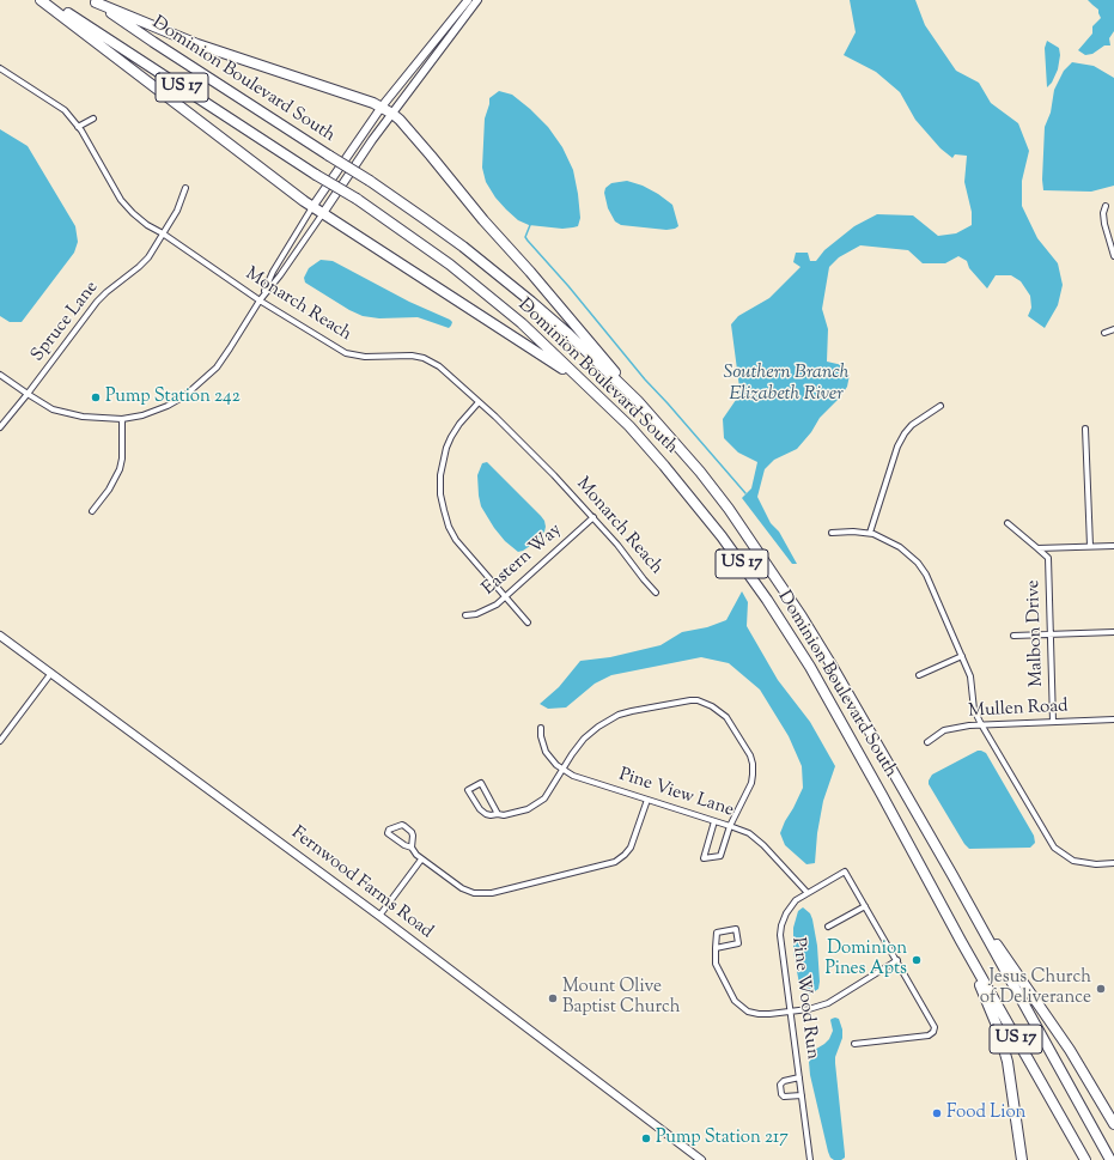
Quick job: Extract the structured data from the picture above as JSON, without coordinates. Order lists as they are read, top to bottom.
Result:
{
  "streets": {
    "highway": ["Dominion Boulevard South", "US 17"],
    "street": [
      "Monarch Reach",
      "Spruce Lane",
      "Eastern Way",
      "Malbon Drive",
      "Mullen Road",
      "Pine View Lane",
      "Fernwood Farms Road",
      "Pine Wood Run"
    ]
  },
  "crossings": [
    ["Monarch Reach", "Spruce Lane"],
    ["Monarch Reach", "Eastern Way"],
    ["Malbon Drive", "Mullen Road"],
    ["Pine View Lane", "Pine Wood Run"]
  ],
  "water": ["Southern Branch Elizabeth River"],
  "places": [
    "Pump Station 242",
    "Dominion Pines Apts",
    "Jesus Church of Deliverance",
    "Mount Olive Baptist Church",
    "Food Lion",
    "Pump Station 217"
  ]
}
